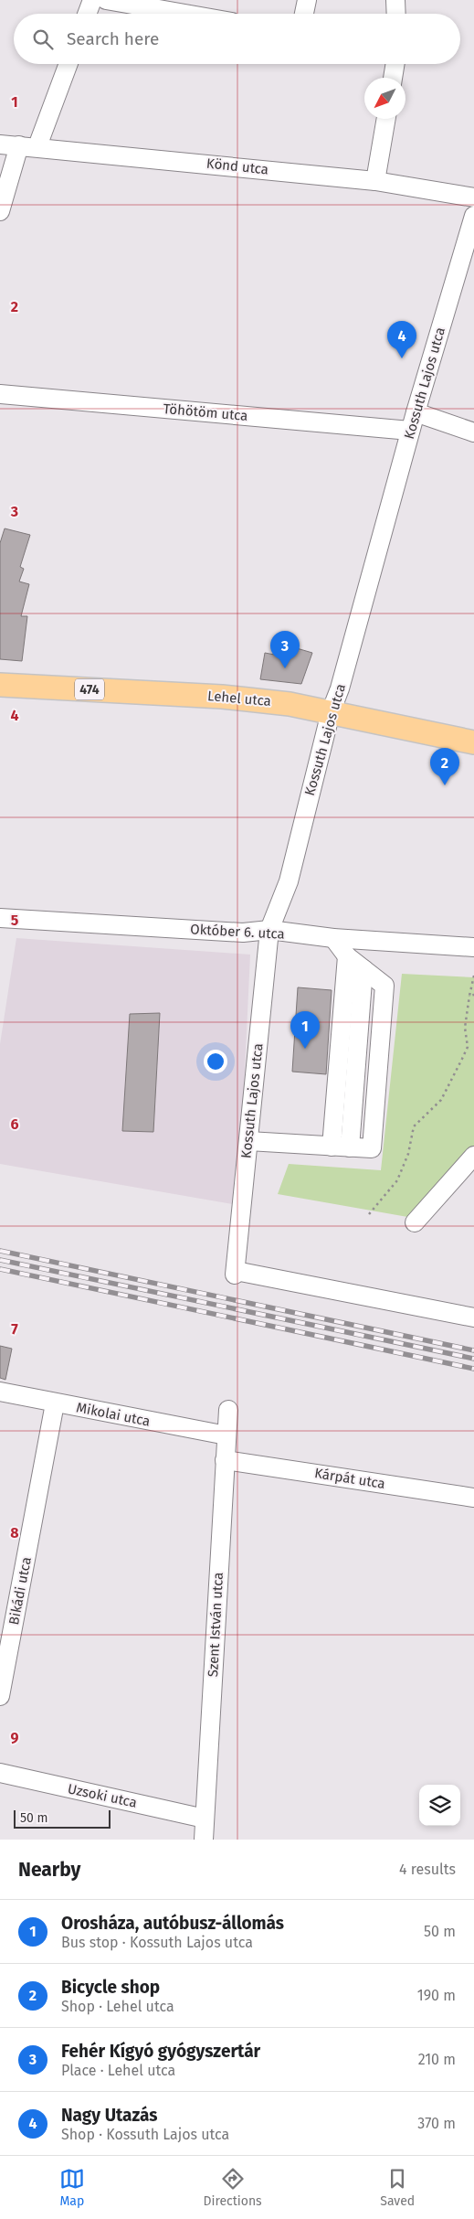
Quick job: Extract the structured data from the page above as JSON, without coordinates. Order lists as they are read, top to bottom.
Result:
{
  "streets": {
    "main road": ["474", "Lehel utca"],
    "street": [
      "Könd utca",
      "Kossuth Lajos utca",
      "Töhötöm utca",
      "Október 6. utca",
      "Mikolai utca",
      "Kárpát utca",
      "Bikádi utca",
      "Szent István utca",
      "Uzsoki utca"
    ]
  },
  "crossings": [
    ["Kossuth Lajos utca", "Töhötöm utca"],
    ["Kossuth Lajos utca", "Lehel utca"],
    ["Kossuth Lajos utca", "Október 6. utca"],
    ["Mikolai utca", "Bikádi utca"],
    ["Mikolai utca", "Szent István utca"],
    ["Kárpát utca", "Szent István utca"],
    ["Szent István utca", "Uzsoki utca"]
  ],
  "scale_bar": "50 m",
  "north": "bottom left",
  "page": {
    "search": "Search here",
    "pins": [
      "4",
      "3",
      "2",
      "1"
    ],
    "scale": "50 m",
    "heading": ["Nearby", "4 results"],
    "list": [
      {
        "mark": "1",
        "name": "Orosháza, autóbusz-állomás",
        "note": "Bus stop · Kossuth Lajos utca",
        "value": "50 m"
      },
      {
        "mark": "2",
        "name": "Bicycle shop",
        "note": "Shop · Lehel utca",
        "value": "190 m"
      },
      {
        "mark": "3",
        "name": "Fehér Kígyó gyógyszertár",
        "note": "Place · Lehel utca",
        "value": "210 m"
      },
      {
        "mark": "4",
        "name": "Nagy Utazás",
        "note": "Shop · Kossuth Lajos utca",
        "value": "370 m"
      }
    ],
    "nav": ["Map", "Directions", "Saved"]
  },
  "grid": {
    "rows": [
      "1",
      "2",
      "3",
      "4",
      "5",
      "6",
      "7",
      "8",
      "9"
    ]
  }
}
